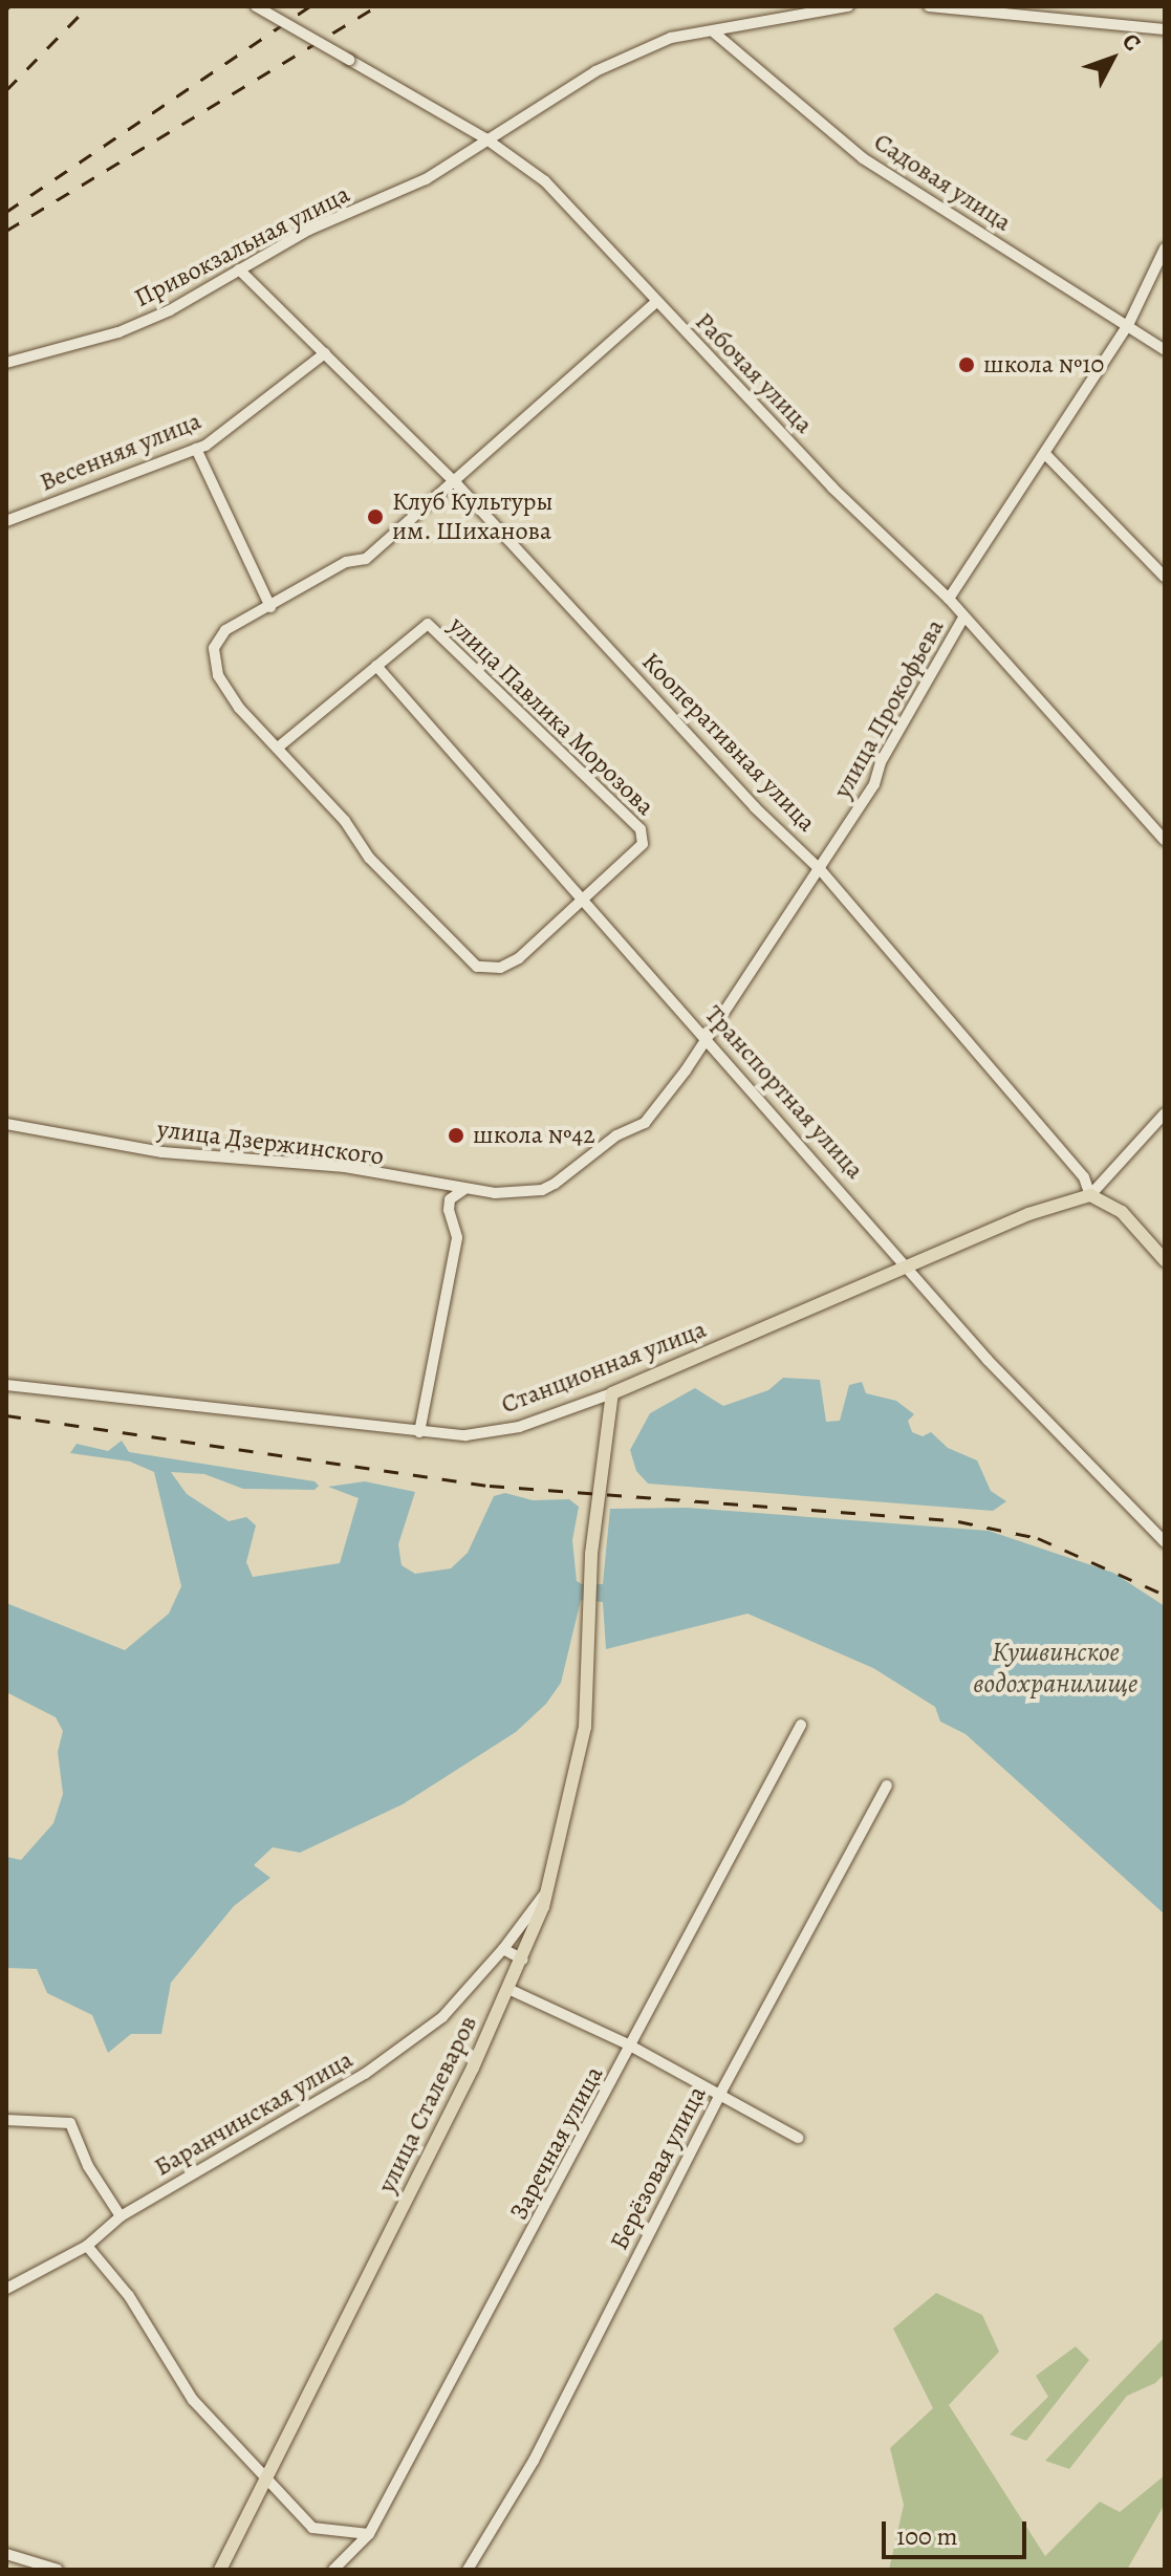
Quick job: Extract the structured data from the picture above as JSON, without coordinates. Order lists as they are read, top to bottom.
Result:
{
  "streets": {
    "main road": ["Кооперативная улица", "Станционная улица", "улица Сталеваров"],
    "street": [
      "Садовая улица",
      "Привокзальная улица",
      "Рабочая улица",
      "Весенняя улица",
      "улица Прокофьева",
      "улица Павлика Морозова",
      "Транспортная улица",
      "улица Дзержинского",
      "Баранчинская улица",
      "Заречная улица",
      "Берёзовая улица"
    ]
  },
  "crossings": [
    ["Садовая улица", "Привокзальная улица"],
    ["Садовая улица", "улица Прокофьева"],
    ["Привокзальная улица", "Рабочая улица"],
    ["Привокзальная улица", "Кооперативная улица"],
    ["Рабочая улица", "улица Прокофьева"],
    ["Весенняя улица", "Кооперативная улица"],
    ["улица Прокофьева", "Кооперативная улица"],
    ["улица Прокофьева", "Транспортная улица"],
    ["улица Прокофьева", "улица Дзержинского"],
    ["улица Павлика Морозова", "Транспортная улица"],
    ["Кооперативная улица", "Станционная улица"],
    ["Транспортная улица", "Станционная улица"],
    ["Станционная улица", "улица Сталеваров"],
    ["улица Сталеваров", "Баранчинская улица"]
  ],
  "water": ["Кушвинское водохранилище"],
  "places": ["школа №10", "Клуб Культуры им. Шиханова", "школа №42"],
  "scale_bar": "100 m",
  "north": "top right"
}
